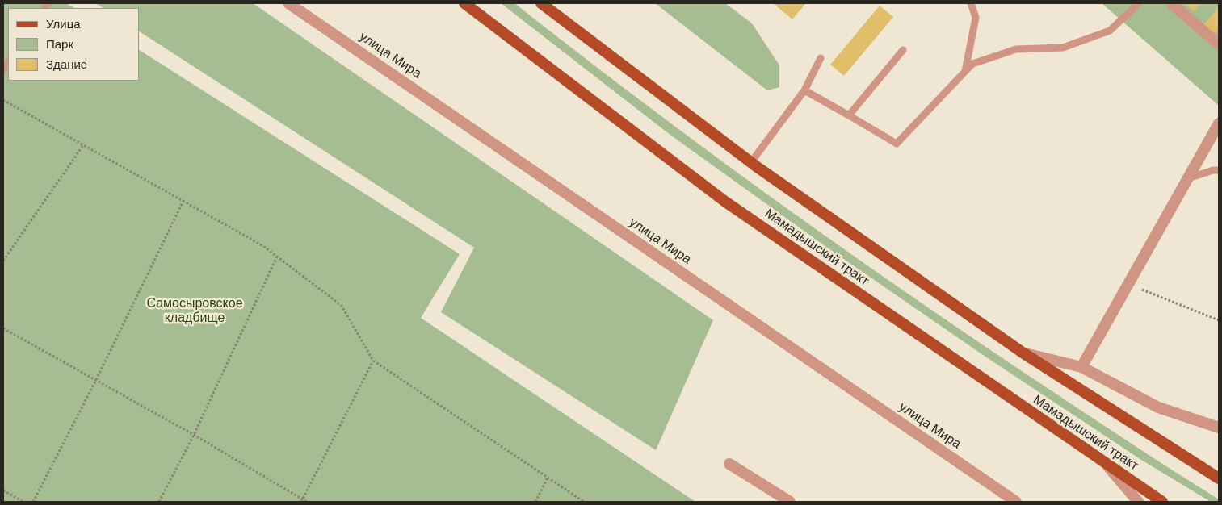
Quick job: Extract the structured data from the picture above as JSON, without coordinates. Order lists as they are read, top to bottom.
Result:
{
  "streets": {
    "main road": ["Мамадышский тракт"],
    "street": ["улица Мира"]
  },
  "parks": ["Самосыровское кладбище"],
  "legend": ["Улица", "Парк", "Здание"]
}
